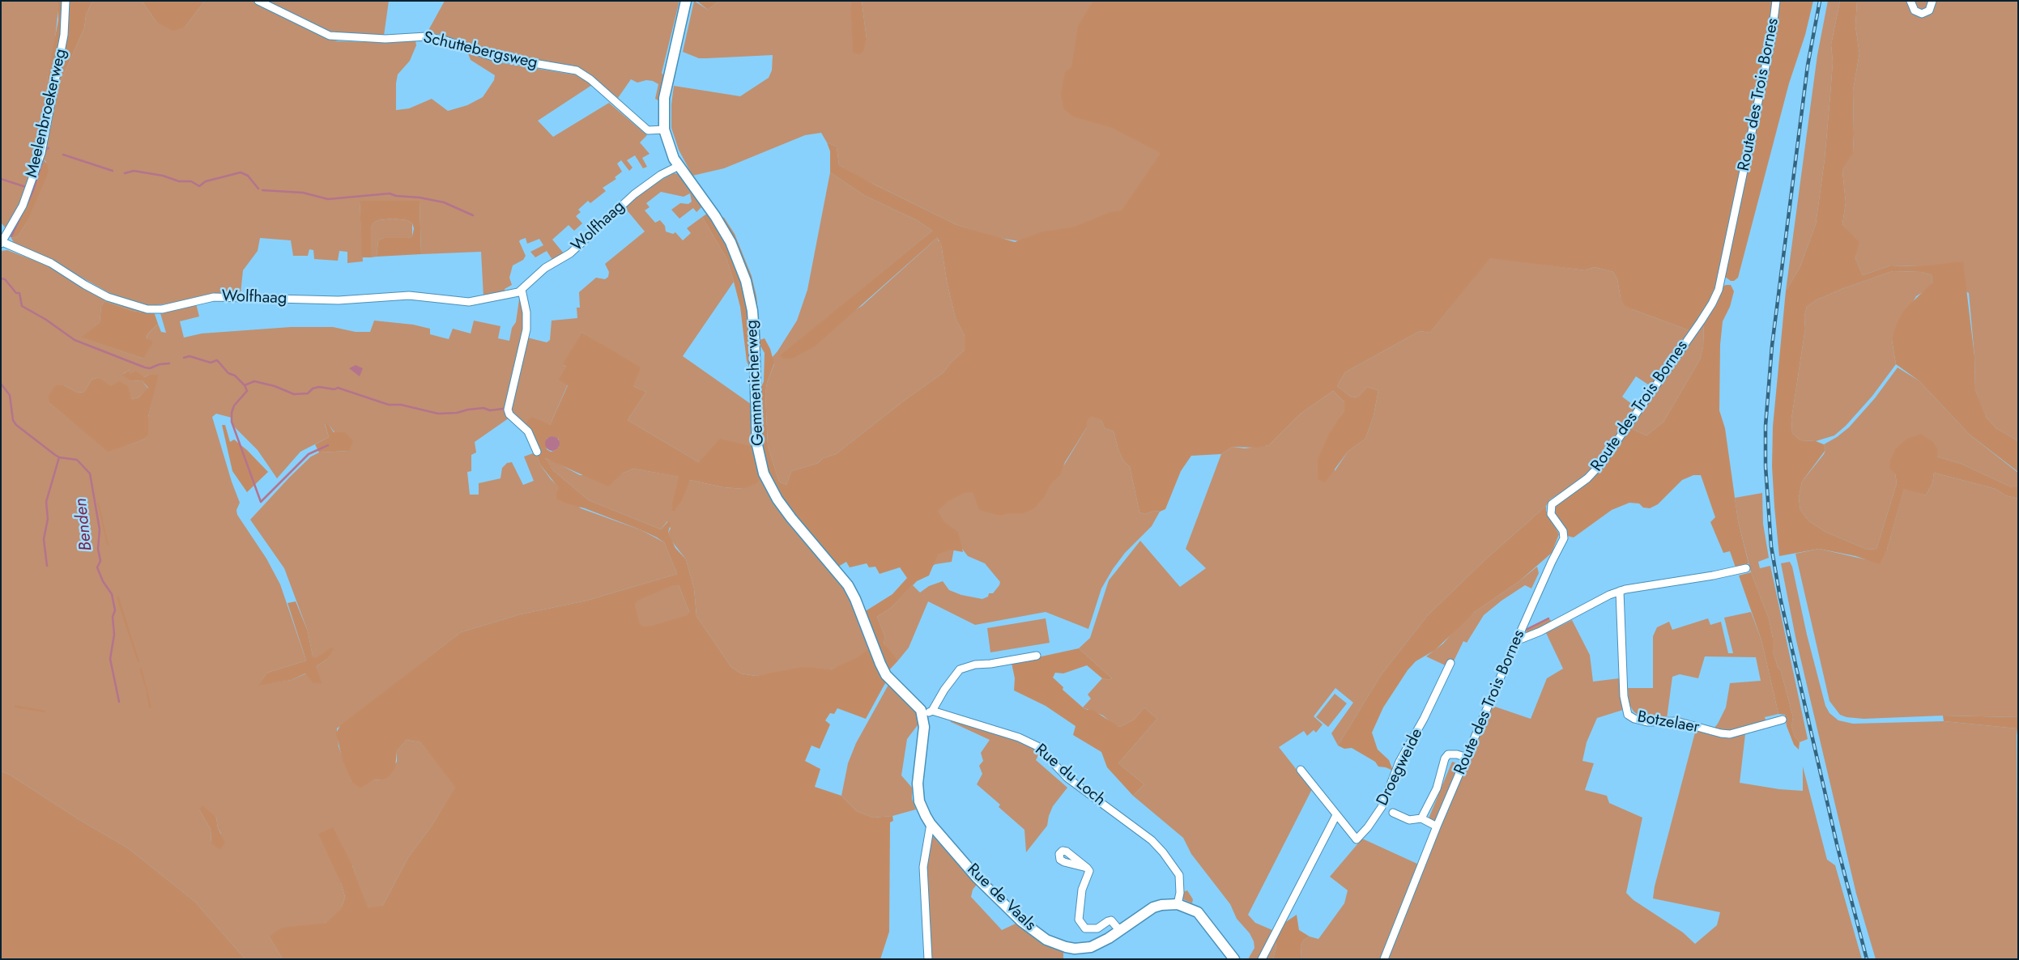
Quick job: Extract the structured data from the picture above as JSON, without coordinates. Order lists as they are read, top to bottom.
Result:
{
  "streets": {
    "main road": ["Gemmenicherweg", "Rue de Vaals"],
    "street": [
      "Schuttebergsweg",
      "Route des Trois Bornes",
      "Meelenbroekerweg",
      "Wolfhaag",
      "Botzelaer",
      "Droegweide",
      "Rue du Loch"
    ]
  },
  "crossings": [
    ["Meelenbroekerweg", "Wolfhaag"],
    ["Wolfhaag", "Gemmenicherweg"],
    ["Gemmenicherweg", "Rue du Loch"],
    ["Gemmenicherweg", "Rue de Vaals"],
    ["Rue du Loch", "Rue de Vaals"]
  ],
  "water": ["Benden"]
}
